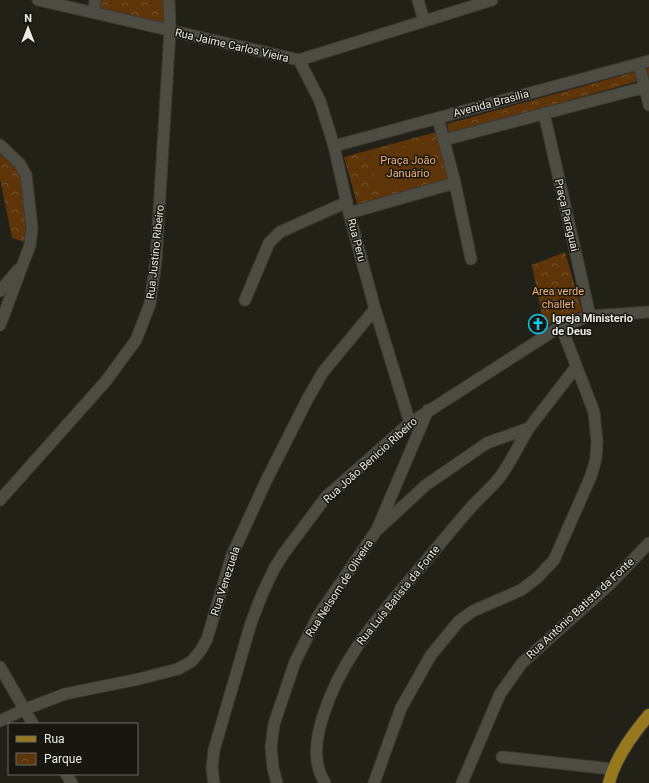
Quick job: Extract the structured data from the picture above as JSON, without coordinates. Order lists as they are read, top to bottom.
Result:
{
  "streets": {
    "street": [
      "Rua Jaime Carlos Vieira",
      "Avenida Brasilia",
      "Praça Paraguai",
      "Rua Peru",
      "Rua Justino Ribeiro",
      "Rua João Benicio Ribeiro",
      "Rua Venezuela",
      "Rua Nelsom de Oliveira",
      "Rua Luís Batista da Fonte",
      "Rua Antônio Batista da Fonte"
    ]
  },
  "crossings": [
    ["Rua Jaime Carlos Vieira", "Rua Peru"],
    ["Rua Jaime Carlos Vieira", "Rua Justino Ribeiro"],
    ["Avenida Brasilia", "Rua Peru"],
    ["Praça Paraguai", "Rua João Benicio Ribeiro"],
    ["Rua Peru", "Rua João Benicio Ribeiro"],
    ["Rua Peru", "Rua Venezuela"],
    ["Rua João Benicio Ribeiro", "Rua Nelsom de Oliveira"],
    ["Rua Nelsom de Oliveira", "Rua Luís Batista da Fonte"]
  ],
  "parks": ["Praça João Januário", "Area verde challet"],
  "places": {
    "church": ["Igreja Ministerio de Deus"]
  },
  "legend": ["Rua", "Parque"],
  "north": "top"
}
